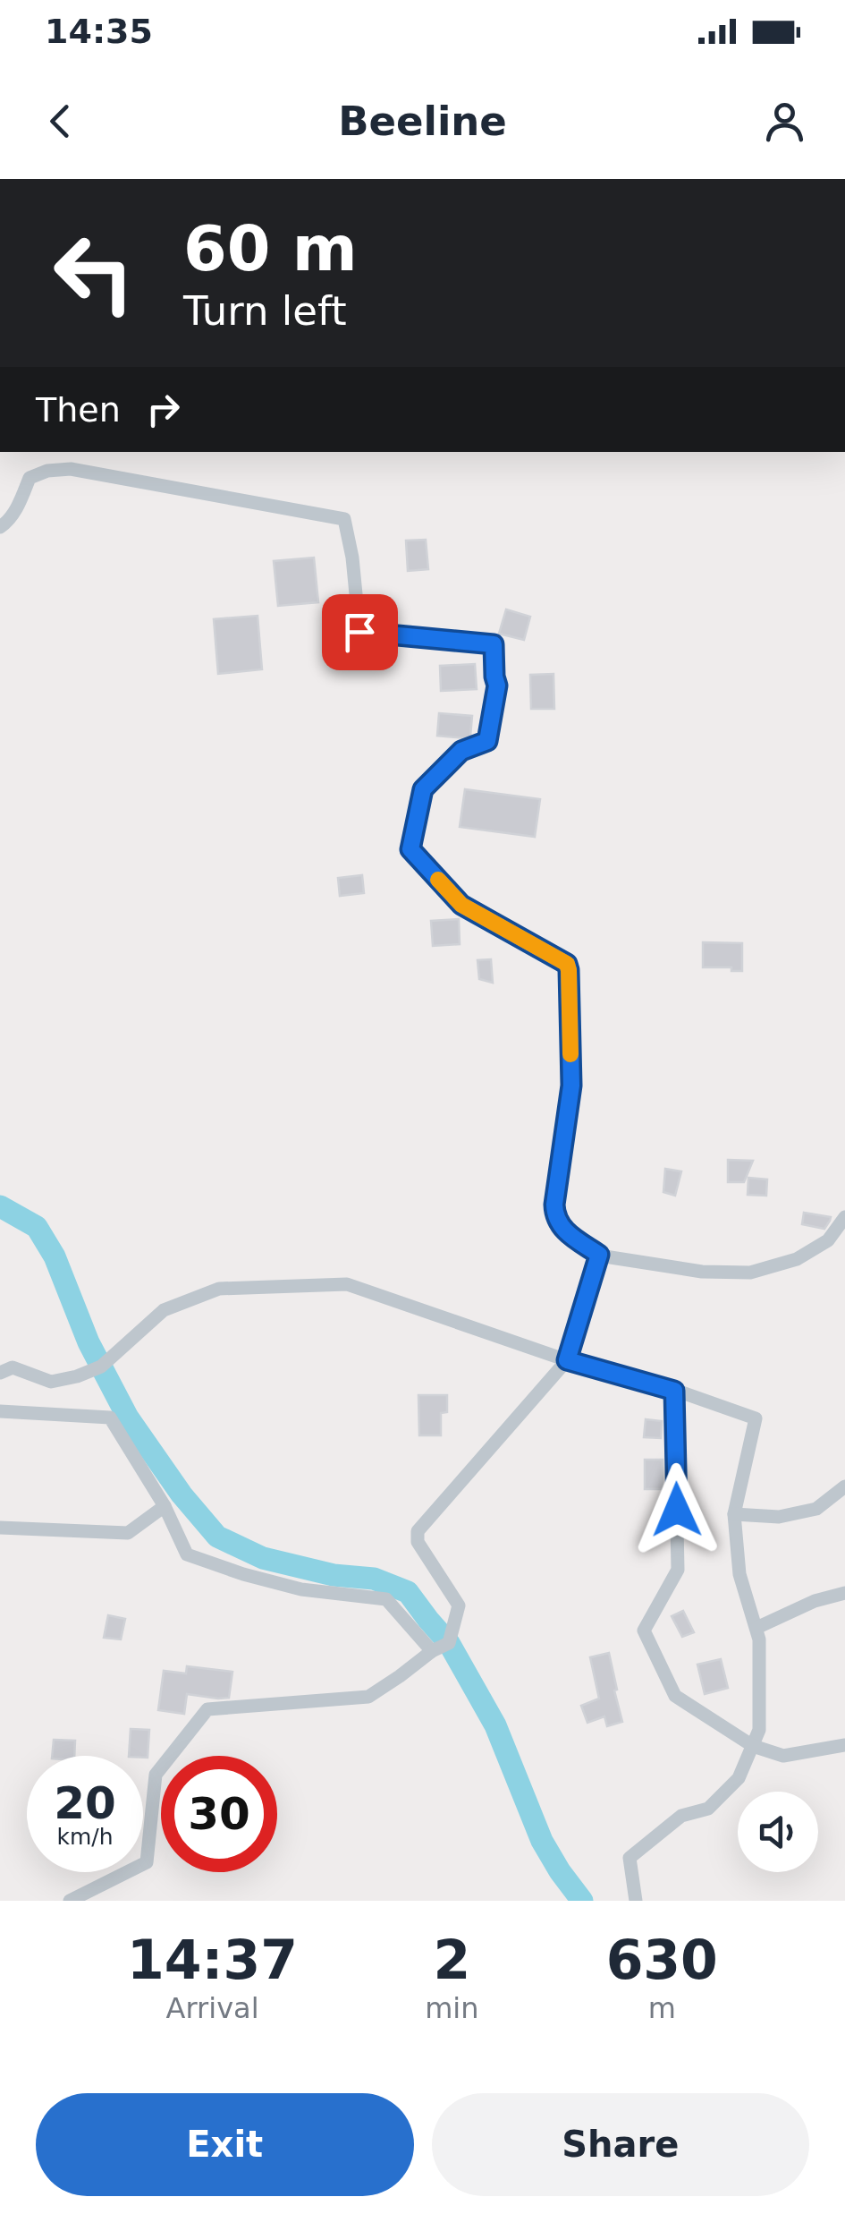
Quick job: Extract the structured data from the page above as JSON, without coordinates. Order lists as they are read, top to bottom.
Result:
{
  "page": {
    "status": "14:35",
    "header": "Beeline",
    "turn": ["60 m", "Turn left"],
    "then": "Then",
    "speed": "20 km/h",
    "limit": "30",
    "eta": [
      "14:37",
      "Arrival",
      "2",
      "min",
      "630",
      "m"
    ],
    "buttons": ["Exit", "Share"]
  }
}
